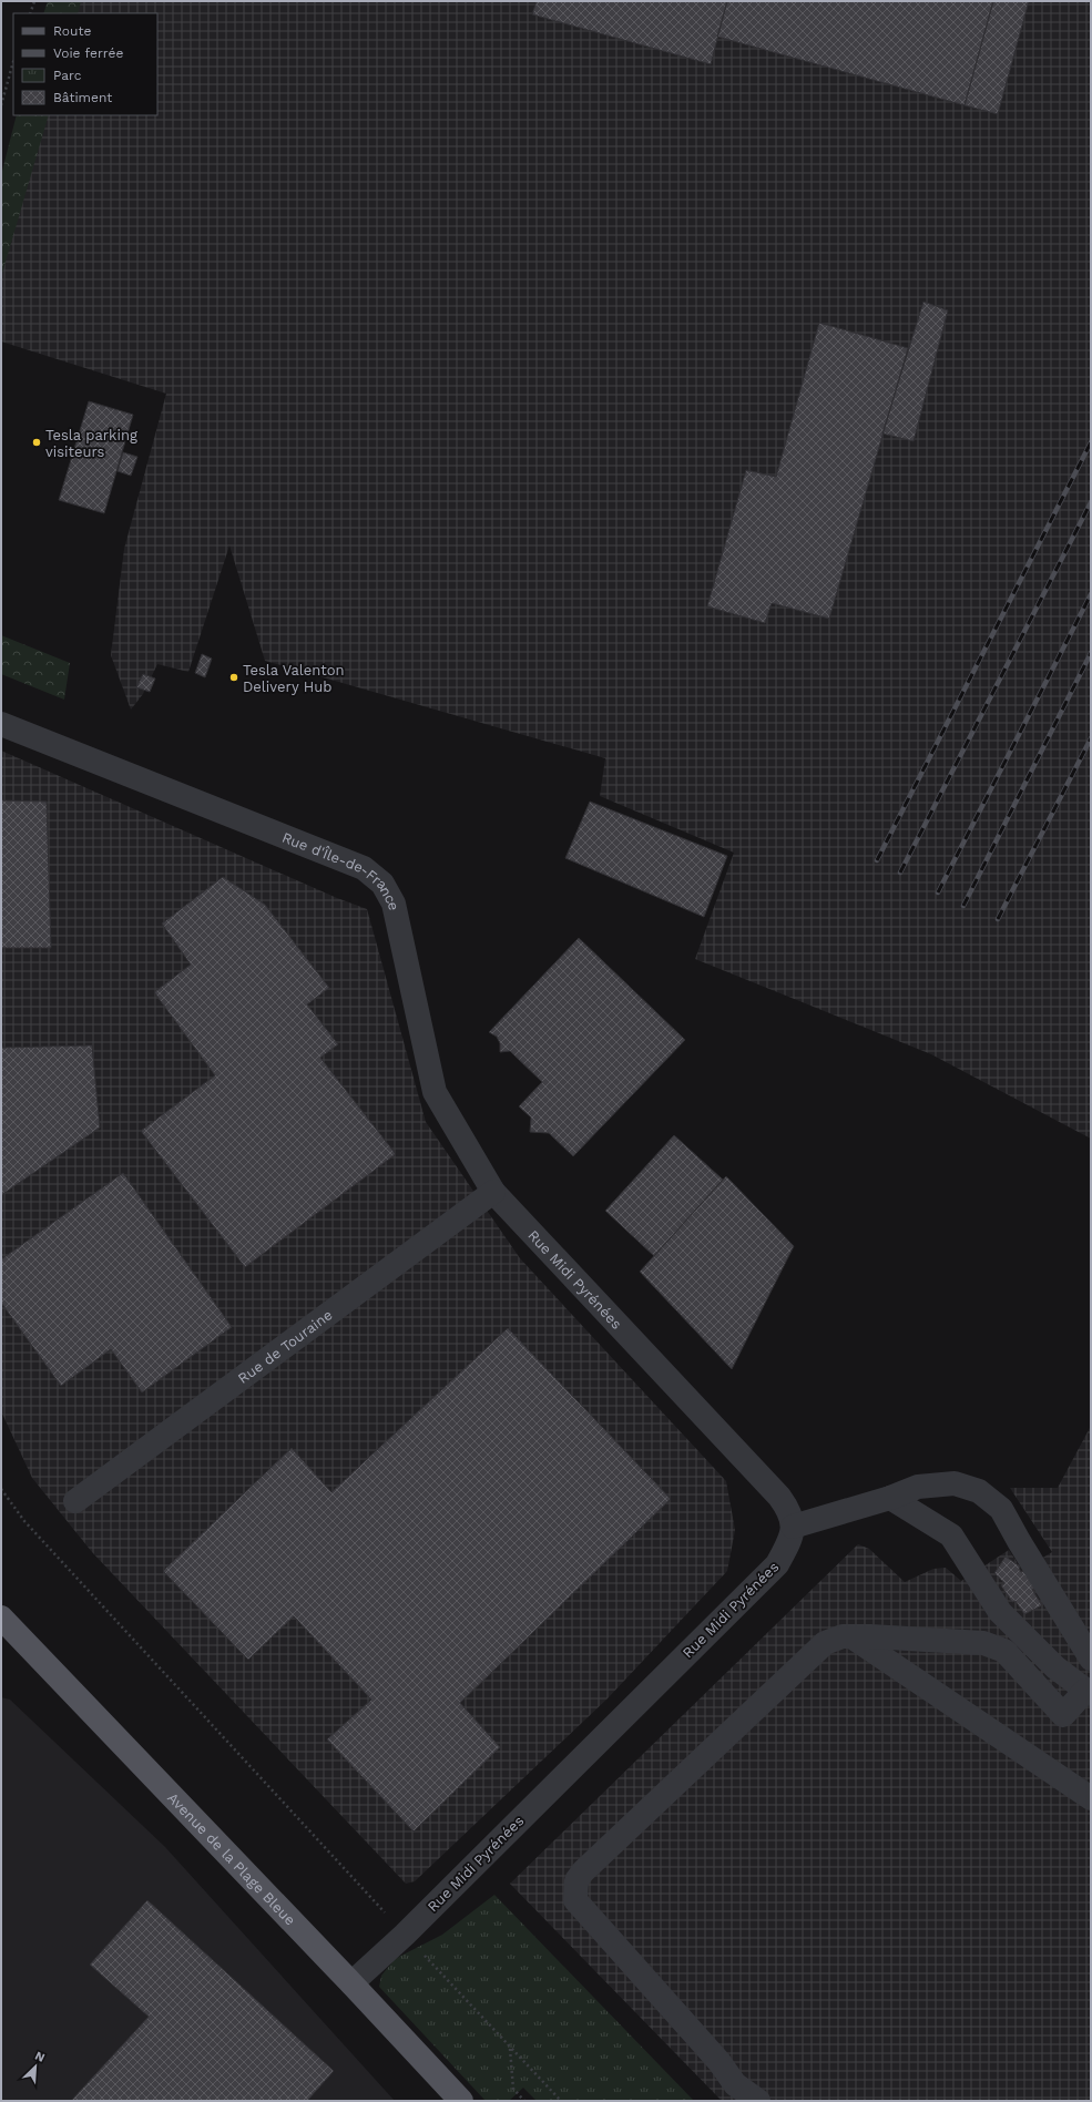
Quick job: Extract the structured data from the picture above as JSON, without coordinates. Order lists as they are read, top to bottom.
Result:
{
  "streets": {
    "main road": ["Avenue de la Plage Bleue"],
    "street": ["Rue d'Île-de-France", "Rue Midi Pyrénées", "Rue de Touraine"]
  },
  "crossings": [
    ["Rue d'Île-de-France", "Rue Midi Pyrénées"],
    ["Rue d'Île-de-France", "Rue de Touraine"],
    ["Rue Midi Pyrénées", "Rue de Touraine"],
    ["Rue Midi Pyrénées", "Avenue de la Plage Bleue"]
  ],
  "places": ["Tesla parking visiteurs", "Tesla Valenton Delivery Hub"],
  "legend": [
    "Route",
    "Voie ferrée",
    "Parc",
    "Bâtiment"
  ],
  "north": "top right"
}
